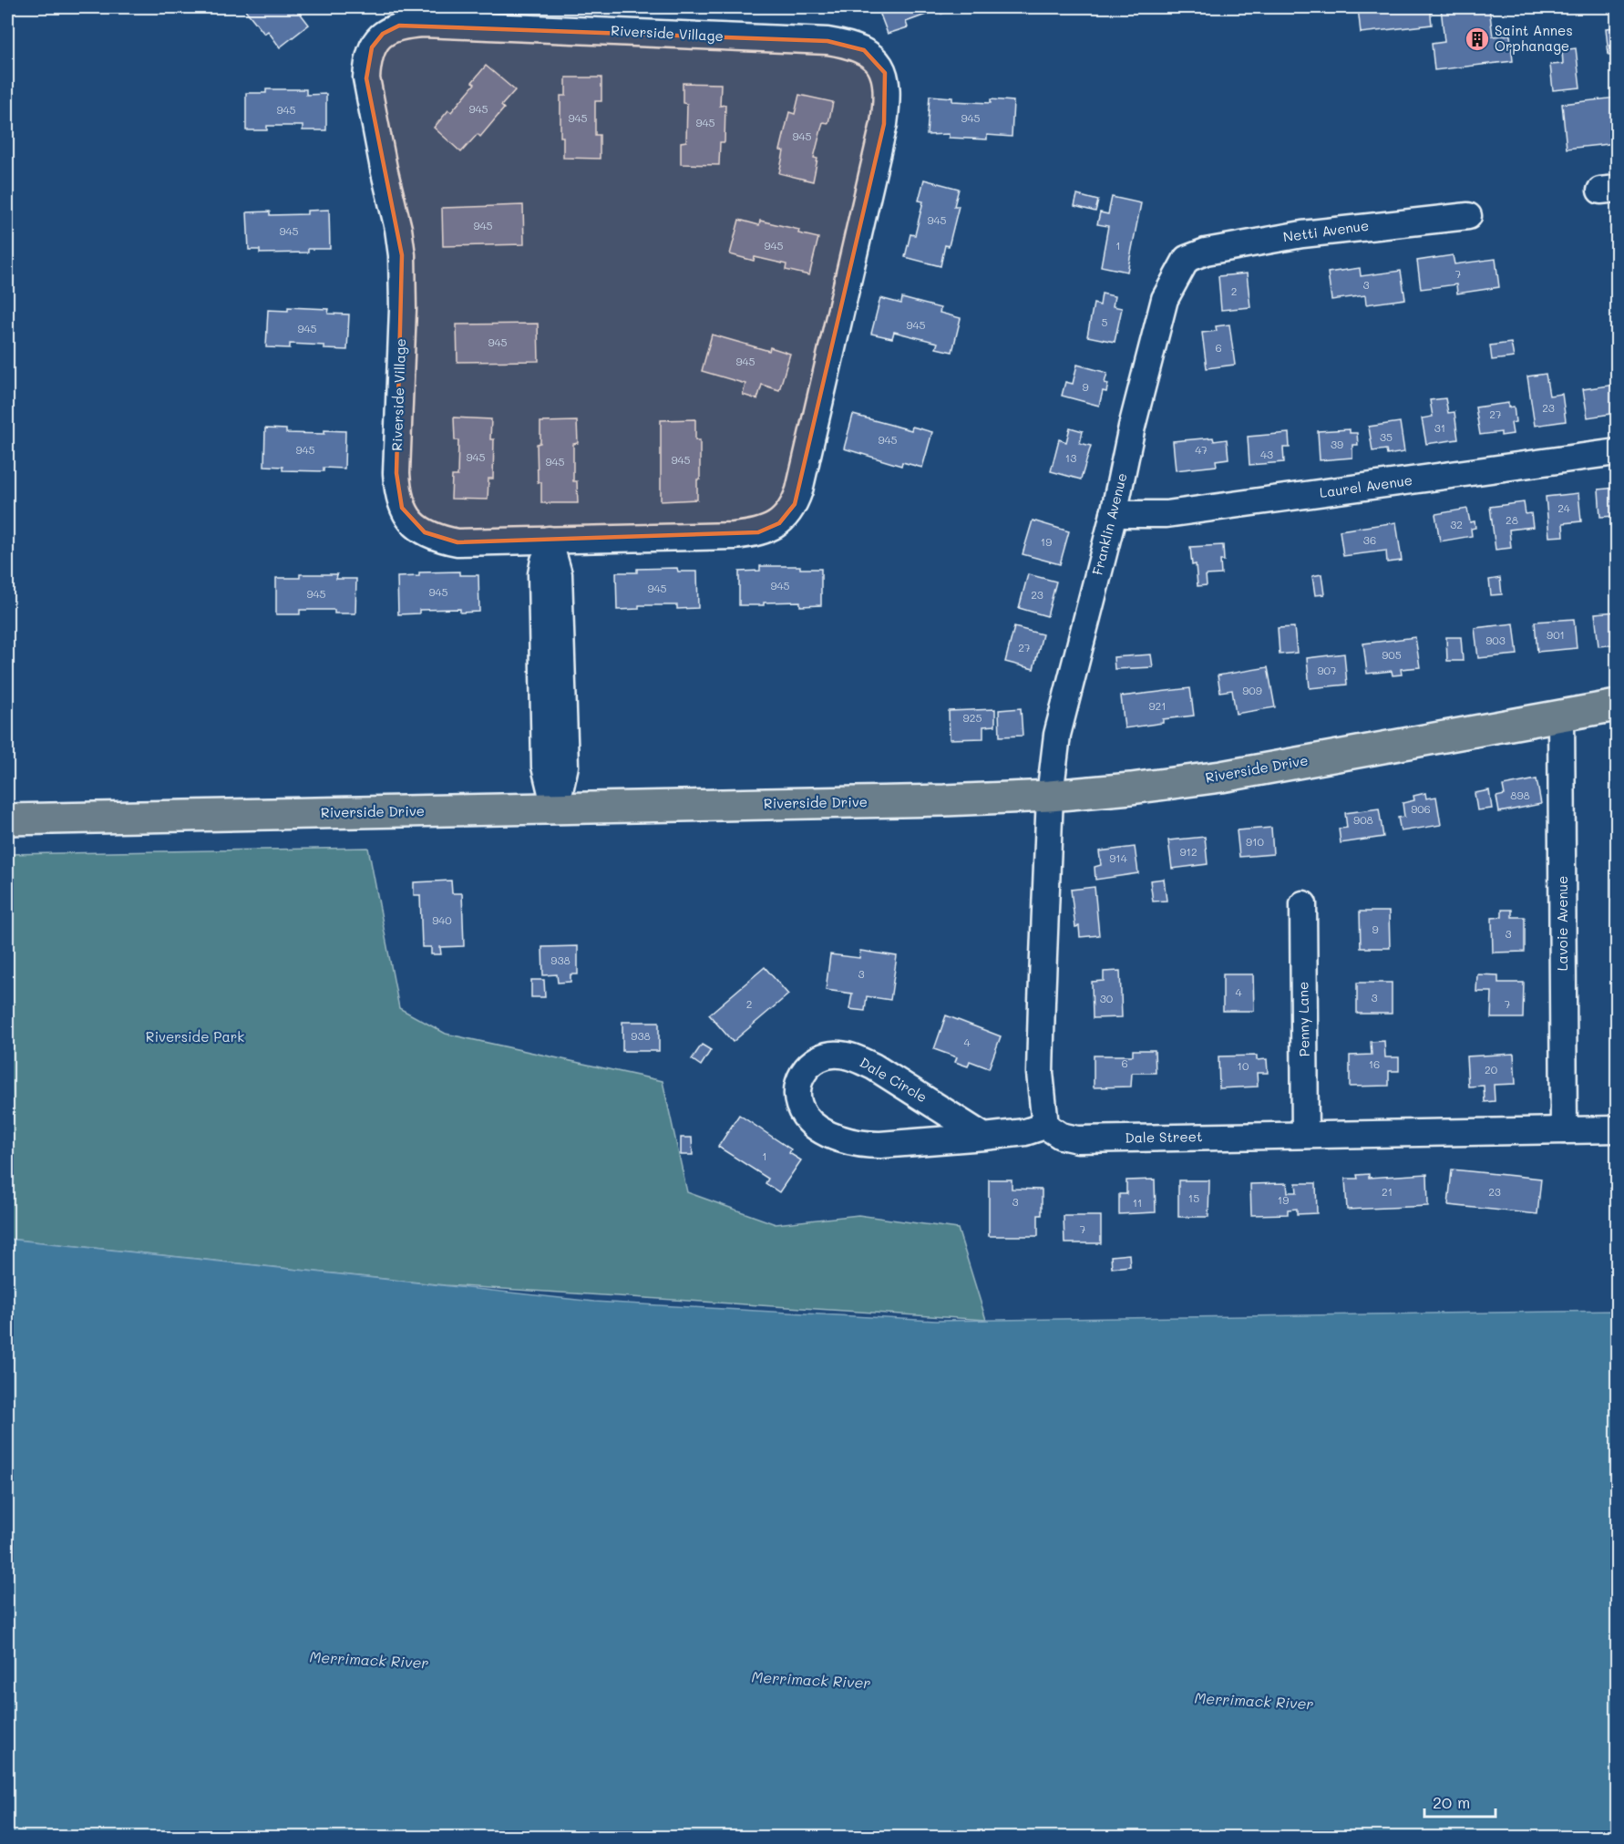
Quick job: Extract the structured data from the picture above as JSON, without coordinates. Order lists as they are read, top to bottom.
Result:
{
  "streets": {
    "main road": ["Riverside Drive"],
    "street": [
      "Riverside Village",
      "Netti Avenue",
      "Laurel Avenue",
      "Franklin Avenue",
      "Lavoie Avenue",
      "Penny Lane",
      "Dale Circle",
      "Dale Street"
    ]
  },
  "crossings": [
    ["Netti Avenue", "Franklin Avenue"],
    ["Laurel Avenue", "Franklin Avenue"],
    ["Franklin Avenue", "Riverside Drive"],
    ["Riverside Drive", "Lavoie Avenue"],
    ["Lavoie Avenue", "Dale Street"],
    ["Penny Lane", "Dale Street"],
    ["Dale Circle", "Dale Street"]
  ],
  "water": ["Merrimack River"],
  "parks": ["Riverside Park"],
  "places": {
    "building": ["Saint Annes Orphanage"]
  },
  "house_numbers": [
    "945",
    "945",
    "945",
    "945",
    "945",
    "945",
    "945",
    "945",
    "945",
    "945",
    "1",
    "7",
    "3",
    "2",
    "5",
    "945",
    "945",
    "945",
    "6",
    "945",
    "9",
    "23",
    "27",
    "31",
    "35",
    "945",
    "39",
    "945",
    "47",
    "43",
    "945",
    "13",
    "945",
    "945",
    "24",
    "28",
    "32",
    "36",
    "19",
    "945",
    "945",
    "945",
    "945",
    "23",
    "901",
    "903",
    "27",
    "905",
    "907",
    "909",
    "921",
    "925",
    "898",
    "906",
    "908",
    "910",
    "912",
    "914",
    "940",
    "9",
    "3",
    "938",
    "3",
    "4",
    "3",
    "30",
    "2",
    "7",
    "938",
    "4",
    "6",
    "16",
    "10",
    "20",
    "1",
    "21",
    "23",
    "15",
    "19",
    "3",
    "11",
    "7"
  ],
  "scale_bar": "20 m"
}
